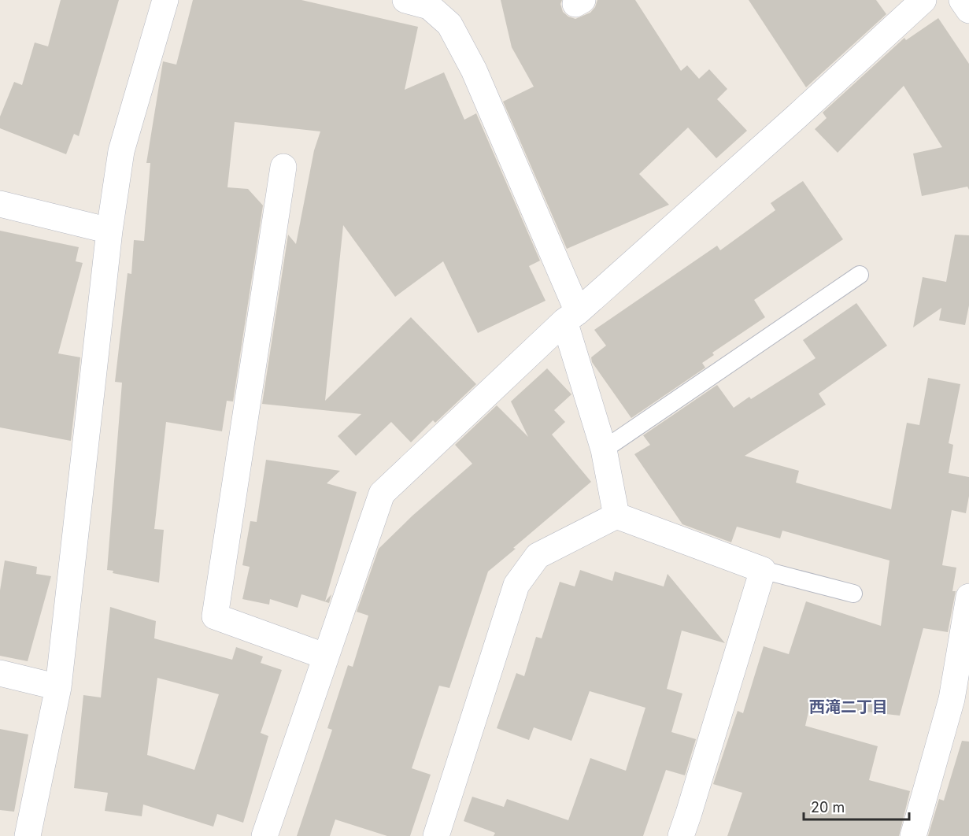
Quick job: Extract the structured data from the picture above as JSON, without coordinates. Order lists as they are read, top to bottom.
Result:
{
  "districts": ["西滝二丁目"],
  "scale_bar": "20 m"
}
